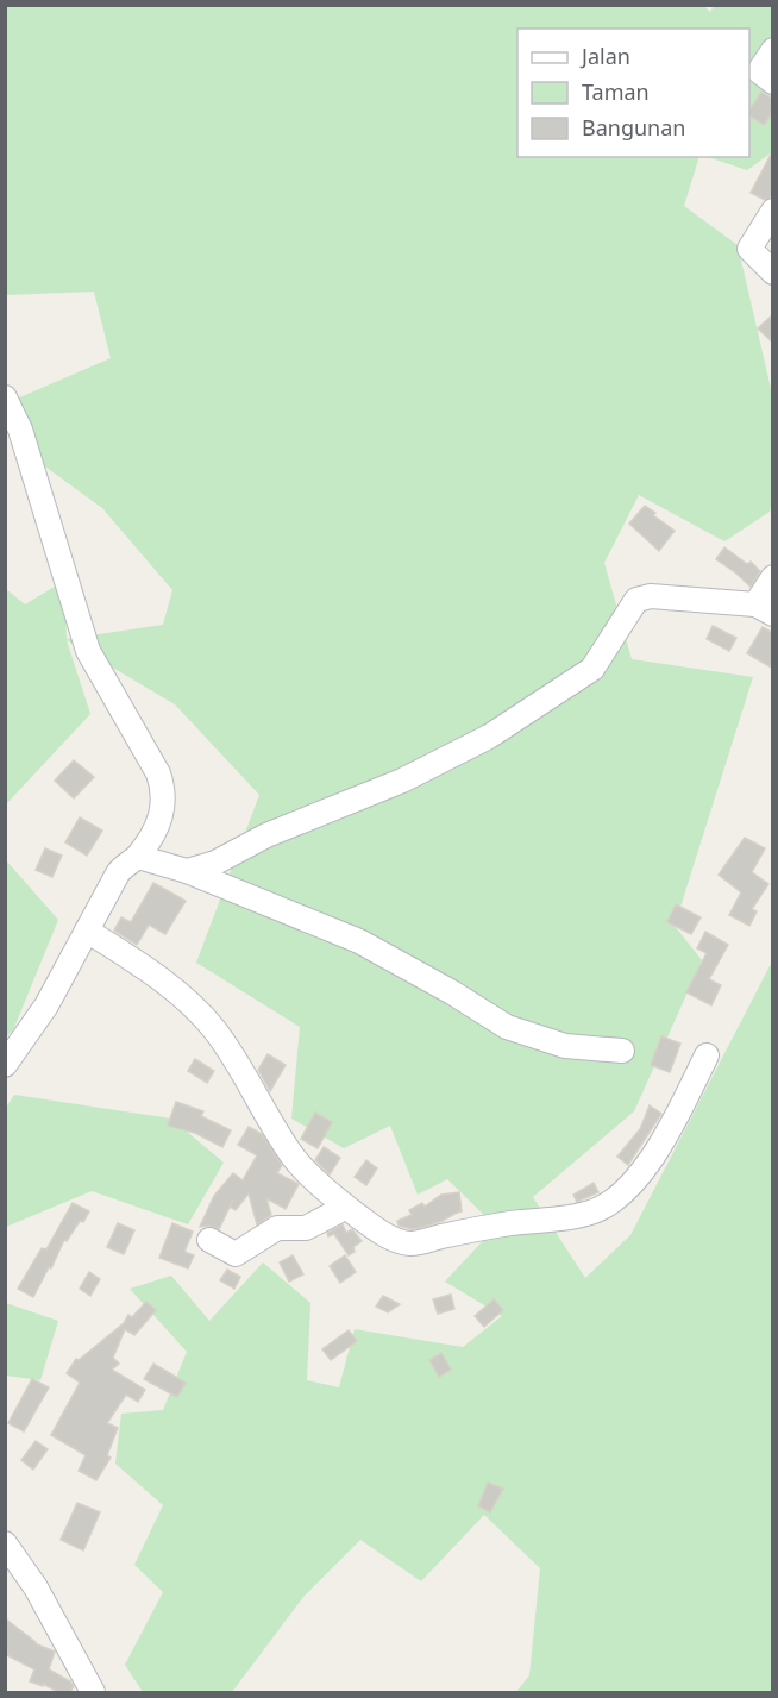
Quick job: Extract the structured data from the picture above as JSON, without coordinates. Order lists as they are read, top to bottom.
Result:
{
  "legend": ["Jalan", "Taman", "Bangunan"]
}
